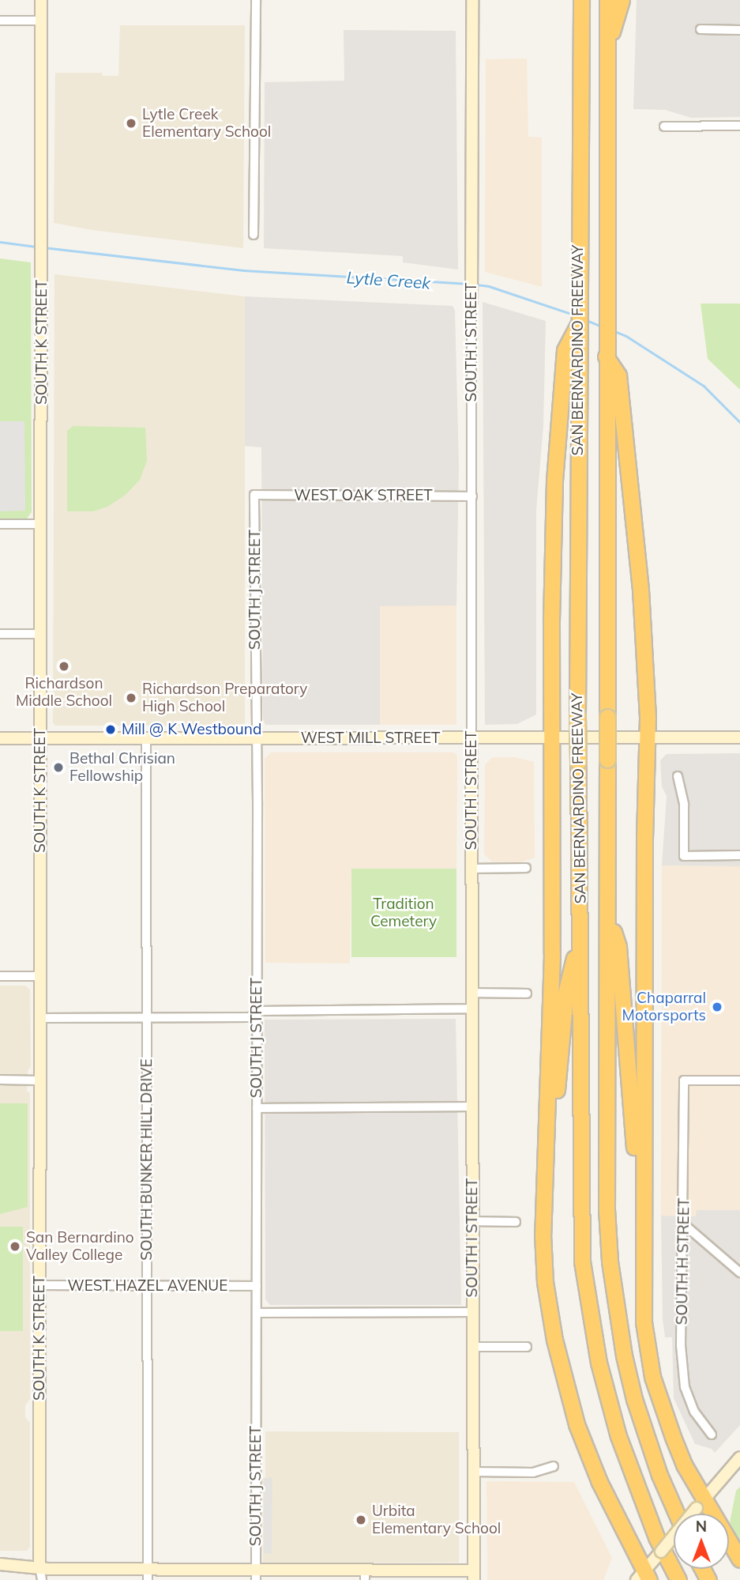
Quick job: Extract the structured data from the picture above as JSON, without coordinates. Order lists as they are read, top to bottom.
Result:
{
  "streets": {
    "highway": ["SAN BERNARDINO FREEWAY"],
    "street": [
      "SOUTH K STREET",
      "SOUTH I STREET",
      "WEST OAK STREET",
      "SOUTH J STREET",
      "WEST MILL STREET",
      "SOUTH BUNKER HILL DRIVE",
      "SOUTH H STREET",
      "WEST HAZEL AVENUE"
    ]
  },
  "crossings": [
    ["SOUTH K STREET", "WEST MILL STREET"],
    ["SOUTH K STREET", "WEST HAZEL AVENUE"],
    ["SOUTH I STREET", "WEST OAK STREET"],
    ["SOUTH I STREET", "WEST MILL STREET"],
    ["WEST OAK STREET", "SOUTH J STREET"],
    ["SOUTH J STREET", "WEST MILL STREET"],
    ["SOUTH J STREET", "WEST HAZEL AVENUE"],
    ["WEST MILL STREET", "SOUTH BUNKER HILL DRIVE"],
    ["SOUTH BUNKER HILL DRIVE", "WEST HAZEL AVENUE"]
  ],
  "water": ["Lytle Creek"],
  "parks": ["Tradition Cemetery"],
  "places": [
    "Lytle Creek Elementary School",
    "Richardson Middle School",
    "Richardson Preparatory High School",
    "Mill @ K Westbound",
    "Bethal Chrisian Fellowship",
    "Chaparral Motorsports",
    "San Bernardino Valley College",
    "Urbita Elementary School"
  ],
  "north": "top"
}
